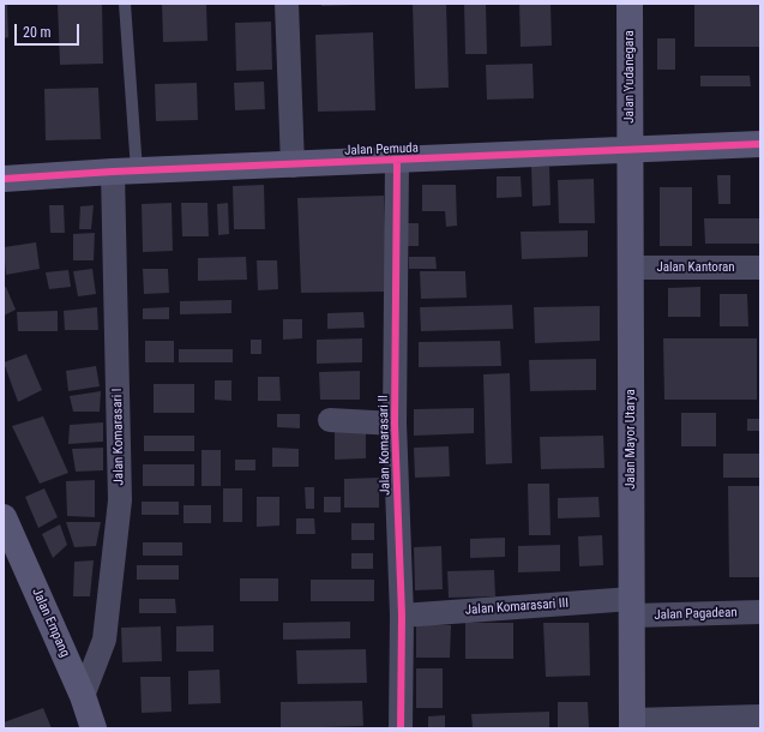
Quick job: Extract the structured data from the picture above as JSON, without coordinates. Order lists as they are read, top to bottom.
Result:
{
  "streets": {
    "main road": [
      "Jalan Yudanegara",
      "Jalan Pemuda",
      "Jalan Mayor Utarya",
      "Jalan Empang"
    ],
    "street": [
      "Jalan Kantoran",
      "Jalan Komarasari I",
      "Jalan Komarasari II",
      "Jalan Komarasari III",
      "Jalan Pagadean"
    ]
  },
  "crossings": [
    ["Jalan Yudanegara", "Jalan Pemuda"],
    ["Jalan Yudanegara", "Jalan Mayor Utarya"],
    ["Jalan Pemuda", "Jalan Komarasari I"],
    ["Jalan Pemuda", "Jalan Mayor Utarya"],
    ["Jalan Pemuda", "Jalan Komarasari II"],
    ["Jalan Kantoran", "Jalan Mayor Utarya"],
    ["Jalan Komarasari I", "Jalan Empang"],
    ["Jalan Mayor Utarya", "Jalan Komarasari III"],
    ["Jalan Mayor Utarya", "Jalan Pagadean"],
    ["Jalan Komarasari II", "Jalan Komarasari III"],
    ["Jalan Komarasari III", "Jalan Pagadean"]
  ],
  "scale_bar": "20 m"
}
